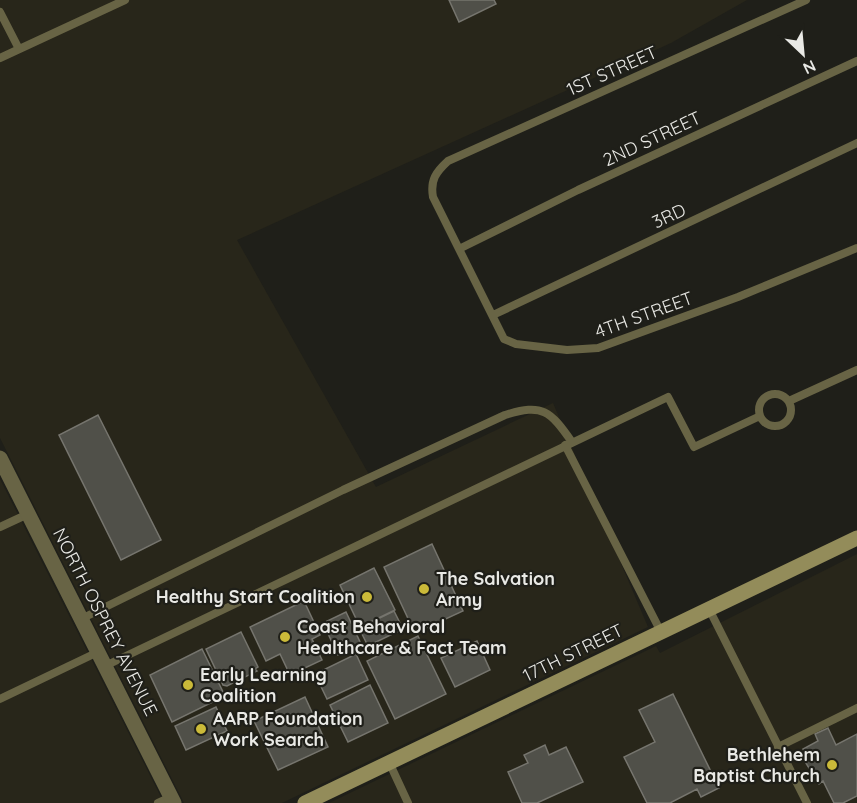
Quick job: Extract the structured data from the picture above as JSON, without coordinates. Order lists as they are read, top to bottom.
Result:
{
  "streets": {
    "street": ["NORTH OSPREY AVENUE", "17TH STREET"],
    "lane": [
      "1ST STREET",
      "2ND STREET",
      "3RD",
      "4TH STREET"
    ]
  },
  "crossings": [
    ["1ST STREET", "4TH STREET"],
    ["2ND STREET", "4TH STREET"],
    ["3RD", "4TH STREET"]
  ],
  "places": [
    "The Salvation Army",
    "Healthy Start Coalition",
    "Coast Behavioral Healthcare & Fact Team",
    "Early Learning Coalition",
    "AARP Foundation Work Search",
    "Bethlehem Baptist Church"
  ],
  "north": "bottom right"
}
